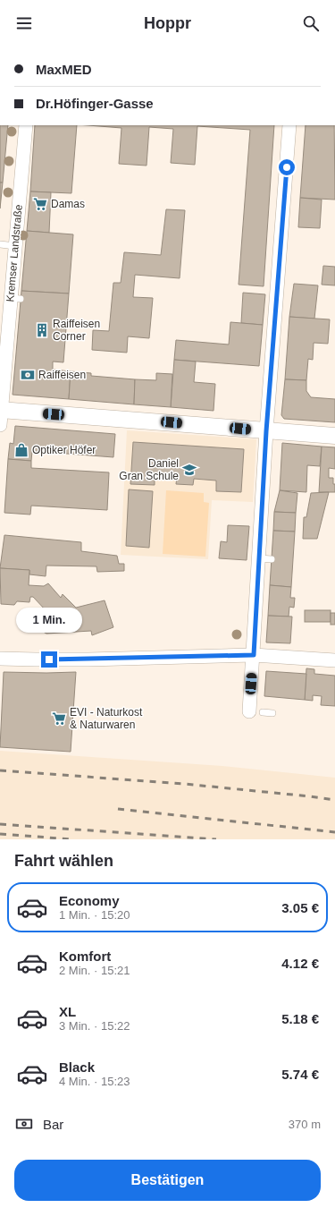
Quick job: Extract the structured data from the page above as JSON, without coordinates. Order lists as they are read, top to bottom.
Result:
{
  "streets": {
    "street": ["Kremser Landstraße"]
  },
  "places": {
    "supermarket": ["Damas", "EVI - Naturkost & Naturwaren"],
    "building": ["Raiffeisen Corner"],
    "bank": ["Raiffeisen"],
    "shop": ["Optiker Höfer"],
    "school or university": ["Daniel Gran Schule"]
  },
  "page": {
    "header": "Hoppr",
    "banner": ["MaxMED", "Dr.Höfinger-Gasse"],
    "bubble": "1 Min.",
    "heading": "Fahrt wählen",
    "list": [
      {
        "name": "Economy",
        "note": "1 Min. · 15:20",
        "value": "3.05 €"
      },
      {
        "name": "Komfort",
        "note": "2 Min. · 15:21",
        "value": "4.12 €"
      },
      {
        "name": "XL",
        "note": "3 Min. · 15:22",
        "value": "5.18 €"
      },
      {
        "name": "Black",
        "note": "4 Min. · 15:23",
        "value": "5.74 €"
      }
    ],
    "pay": ["Bar", "370 m"],
    "buttons": "Bestätigen"
  }
}
